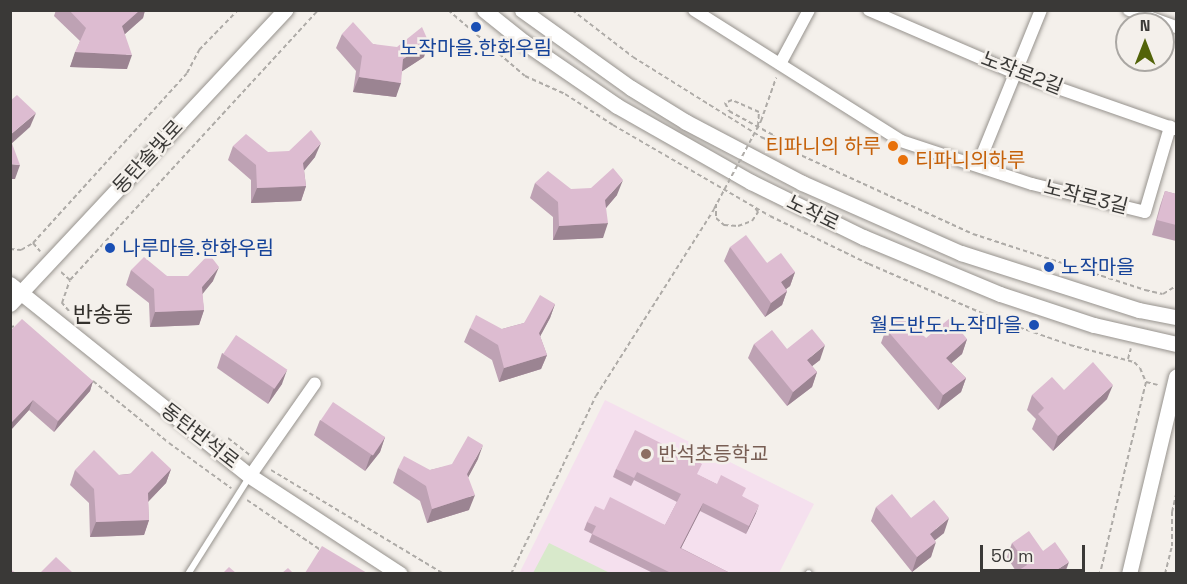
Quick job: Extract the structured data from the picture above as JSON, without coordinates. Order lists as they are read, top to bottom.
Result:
{
  "streets": {
    "street": [
      "노작로2길",
      "동탄솔빛로",
      "노작로3길",
      "노작로",
      "동탄반석로"
    ]
  },
  "crossings": [
    ["노작로2길", "노작로3길"],
    ["동탄솔빛로", "동탄반석로"]
  ],
  "districts": ["반송동"],
  "places": [
    "노작마을.한화우림",
    "티파니의 하루",
    "티파니의하루",
    "나루마을.한화우림",
    "노작마을",
    "월드반도.노작마을",
    "반석초등학교"
  ],
  "scale_bar": "50 m",
  "north": "top"
}
